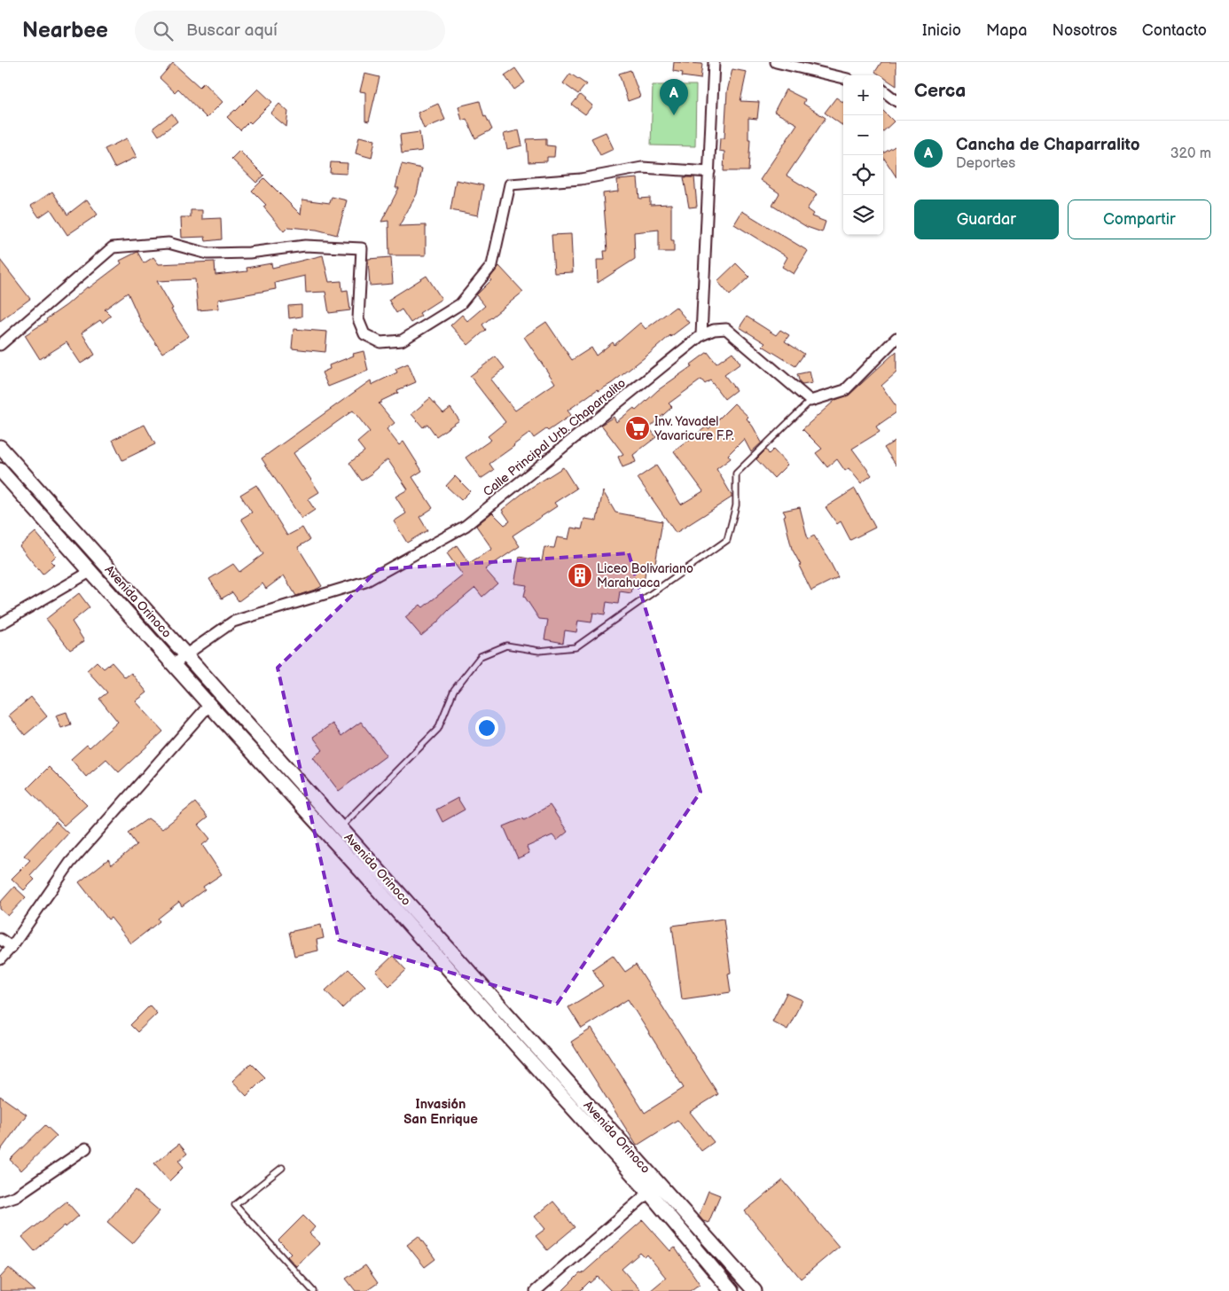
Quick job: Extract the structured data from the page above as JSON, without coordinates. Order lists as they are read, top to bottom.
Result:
{
  "streets": {
    "street": ["Calle Principal Urb. Chaparralito", "Avenida Orinoco"]
  },
  "crossings": [
    ["Calle Principal Urb. Chaparralito", "Avenida Orinoco"]
  ],
  "districts": ["Invasión San Enrique"],
  "places": {
    "supermarket": ["Inv. Yavadel Yavaricure F.P."],
    "building": ["Liceo Bolivariano Marahuaca"]
  },
  "page": {
    "header": "Nearbee",
    "search": "Buscar aquí",
    "nav": [
      "Inicio",
      "Mapa",
      "Nosotros",
      "Contacto"
    ],
    "heading": "Cerca",
    "map_buttons": ["+", "−"],
    "pins": "A",
    "list": [
      {
        "mark": "A",
        "name": "Cancha de Chaparralito",
        "note": "Deportes",
        "value": "320 m"
      }
    ],
    "buttons": ["Guardar", "Compartir"]
  }
}
